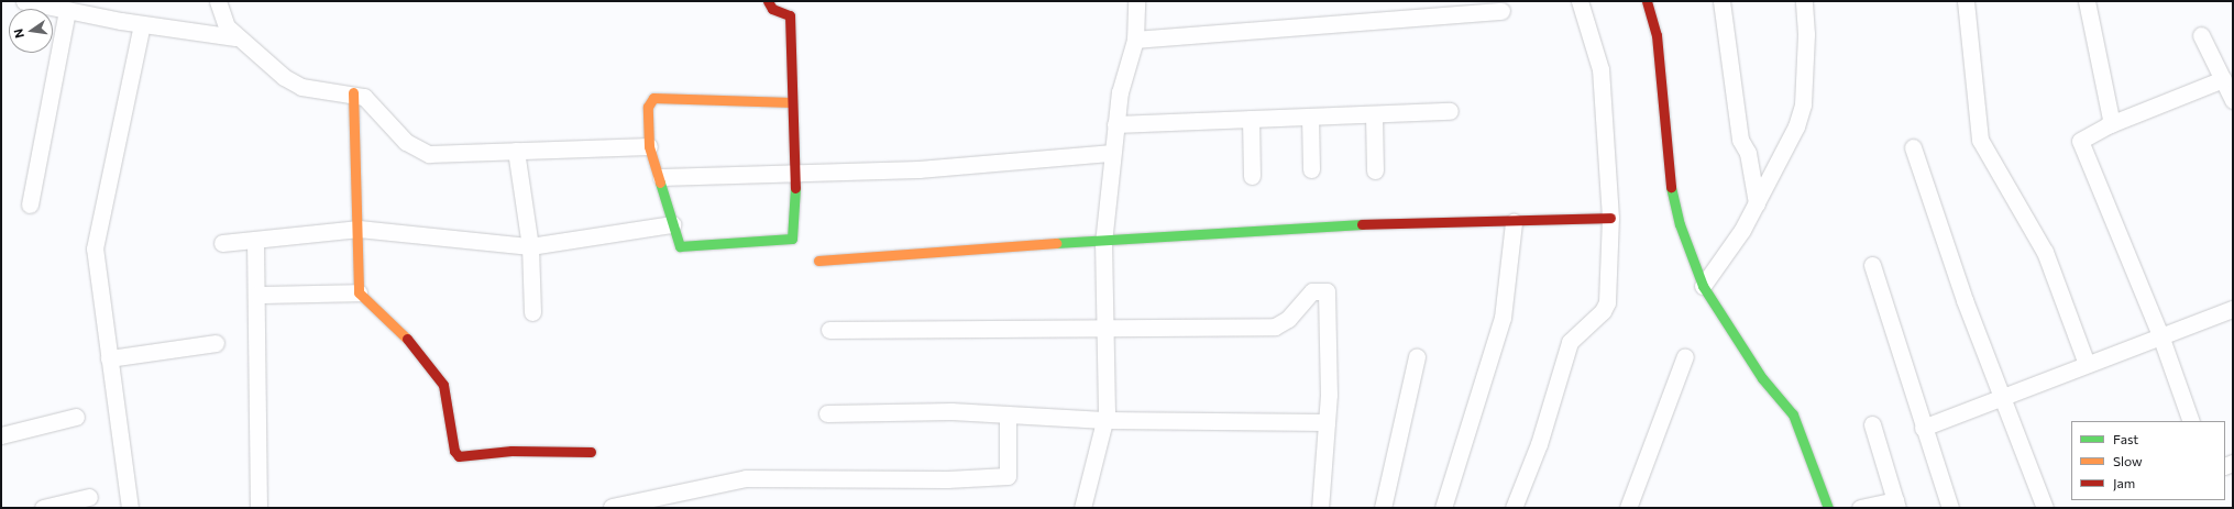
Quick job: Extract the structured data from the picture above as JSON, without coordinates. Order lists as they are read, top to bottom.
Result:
{
  "legend": ["Fast", "Slow", "Jam"],
  "north": "left"
}
